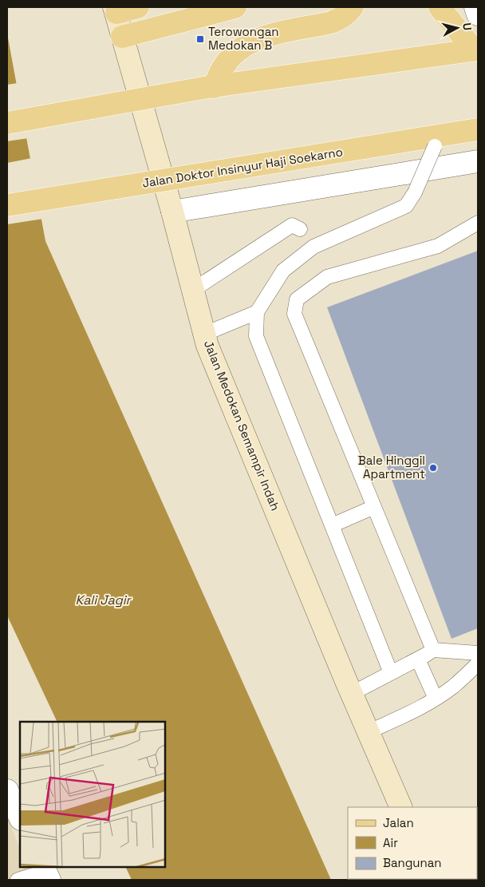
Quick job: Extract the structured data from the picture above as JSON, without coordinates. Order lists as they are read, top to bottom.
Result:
{
  "streets": {
    "main road": ["Jalan Doktor Insinyur Haji Soekarno"],
    "street": ["Jalan Medokan Semampir Indah"]
  },
  "water": ["Kali Jagir"],
  "places": {
    "transit": ["Terowongan Medokan B"],
    "other": ["Bale Hinggil Apartment"]
  },
  "legend": ["Jalan", "Air", "Bangunan"],
  "north": "right"
}
